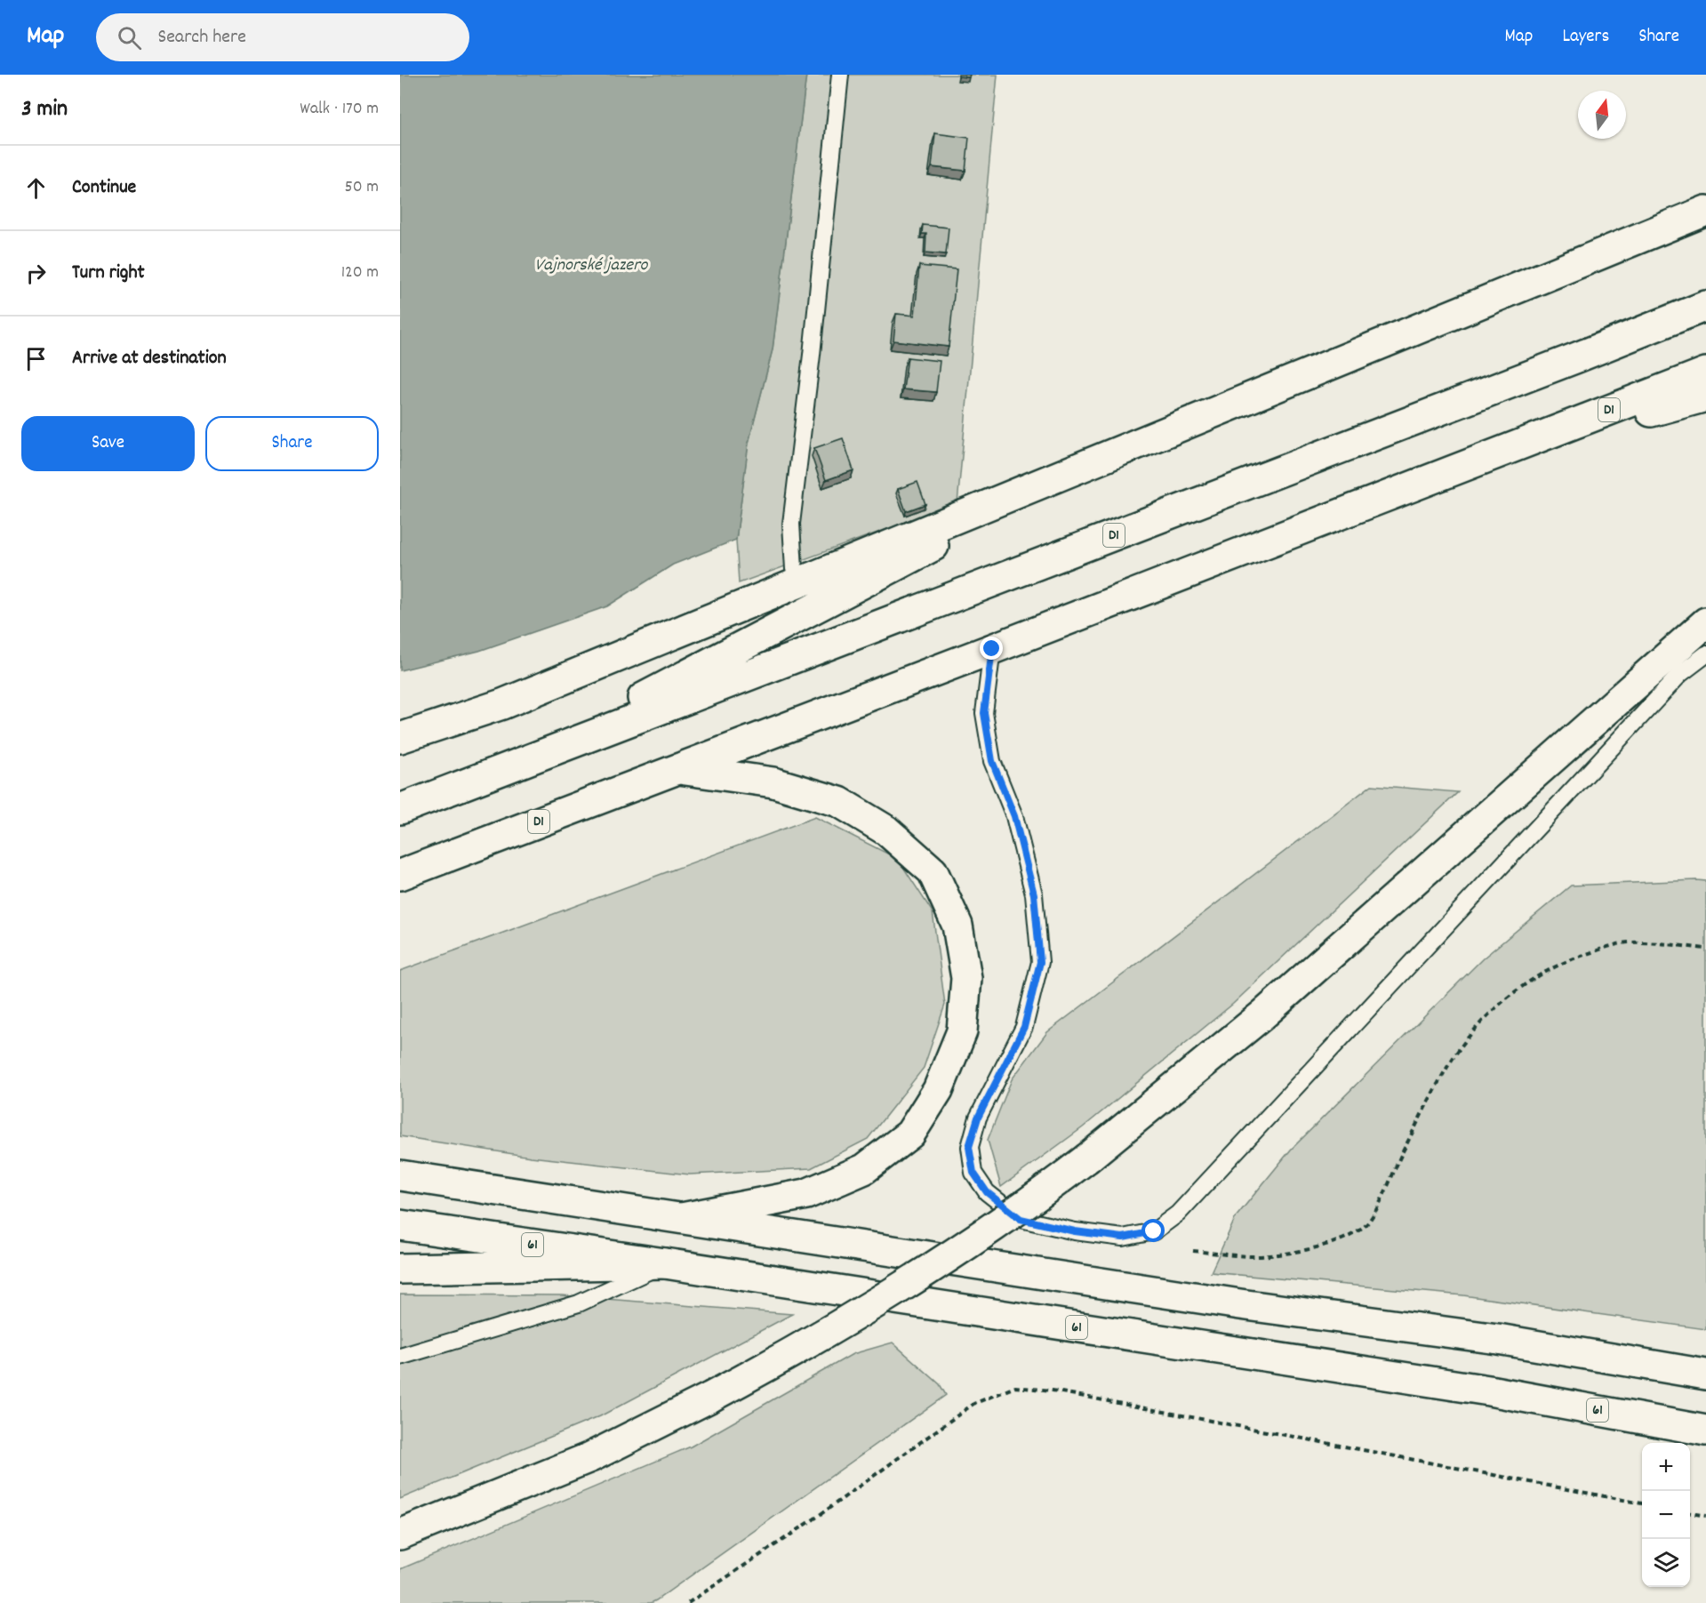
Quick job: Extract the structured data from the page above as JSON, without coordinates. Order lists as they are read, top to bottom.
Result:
{
  "streets": {
    "main road": ["D1", "61"]
  },
  "water": ["Vajnorské jazero"],
  "north": "top",
  "page": {
    "header": "Map",
    "search": "Search here",
    "nav": ["Map", "Layers", "Share"],
    "heading": ["3 min", "Walk · 170 m"],
    "list": [
      ["Continue", "50 m"],
      ["Turn right", "120 m"],
      "Arrive at destination"
    ],
    "buttons": ["Save", "Share"],
    "map_buttons": ["+", "−"]
  }
}
